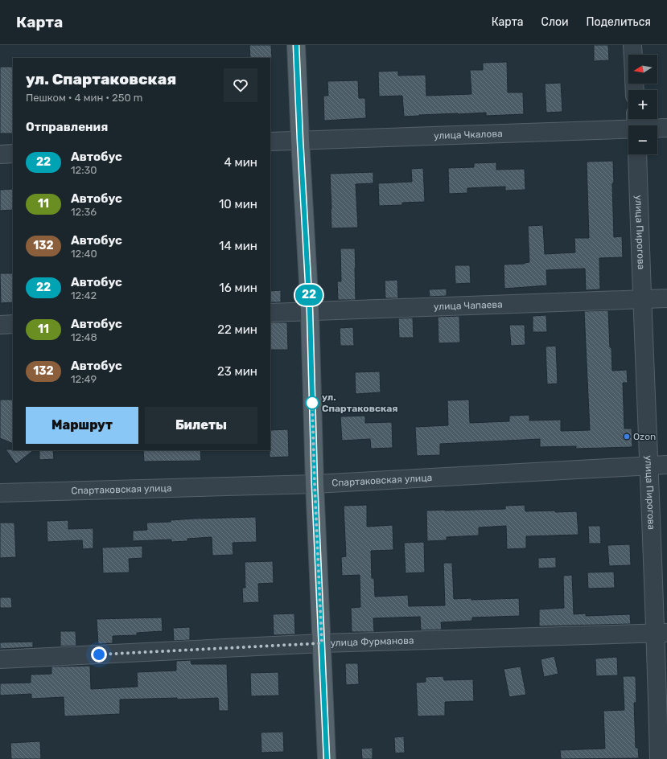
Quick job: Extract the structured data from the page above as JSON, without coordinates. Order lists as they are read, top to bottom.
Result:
{
  "streets": {
    "street": [
      "улица Чкалова",
      "улица Пирогова",
      "улица Чапаева",
      "Спартаковская улица",
      "улица Фурманова"
    ]
  },
  "crossings": [
    ["улица Пирогова", "улица Чапаева"],
    ["улица Пирогова", "Спартаковская улица"],
    ["улица Пирогова", "улица Фурманова"]
  ],
  "places": ["ул. Спартаковская", "Ozon"],
  "lines": ["bus line 22"],
  "north": "left",
  "page": {
    "header": "Карта",
    "nav": ["Карта", "Слои", "Поделиться"],
    "on_map": "22",
    "map_buttons": ["+", "−"],
    "heading": [
      ["ул. Спартаковская", "Пешком · 4 мин · 250 m"],
      "Отправления"
    ],
    "list": [
      {
        "mark": "22",
        "name": "Автобус",
        "note": "12:30",
        "value": "4 мин"
      },
      {
        "mark": "11",
        "name": "Автобус",
        "note": "12:36",
        "value": "10 мин"
      },
      {
        "mark": "132",
        "name": "Автобус",
        "note": "12:40",
        "value": "14 мин"
      },
      {
        "mark": "22",
        "name": "Автобус",
        "note": "12:42",
        "value": "16 мин"
      },
      {
        "mark": "11",
        "name": "Автобус",
        "note": "12:48",
        "value": "22 мин"
      },
      {
        "mark": "132",
        "name": "Автобус",
        "note": "12:49",
        "value": "23 мин"
      }
    ],
    "buttons": ["Маршрут", "Билеты"]
  }
}
